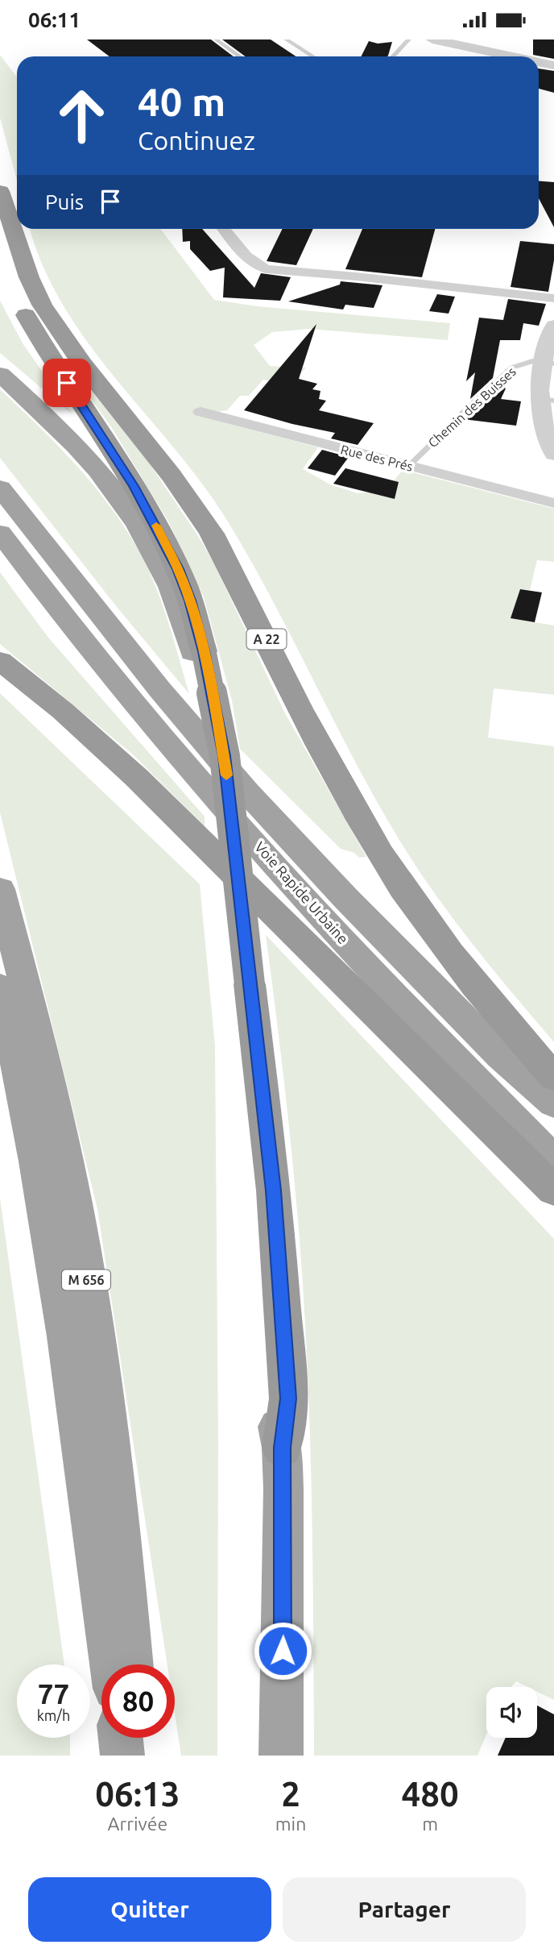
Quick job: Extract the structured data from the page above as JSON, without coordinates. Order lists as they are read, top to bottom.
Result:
{
  "streets": {
    "highway": ["A 22", "Voie Rapide Urbaine", "M 656"],
    "street": ["Rue des Prés"],
    "lane": ["Chemin des Buisses"]
  },
  "crossings": [
    ["Chemin des Buisses", "Rue des Prés"]
  ],
  "page": {
    "status": "06:11",
    "turn": ["40 m", "Continuez"],
    "then": "Puis",
    "speed": "77 km/h",
    "limit": "80",
    "eta": [
      "06:13",
      "Arrivée",
      "2",
      "min",
      "480",
      "m"
    ],
    "buttons": ["Quitter", "Partager"]
  }
}
